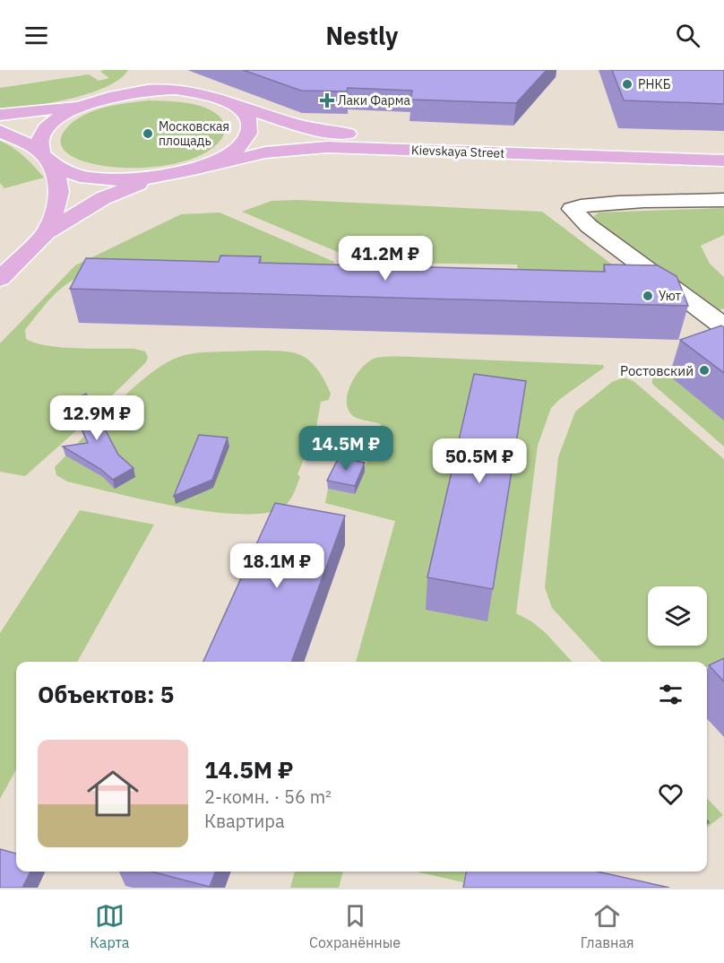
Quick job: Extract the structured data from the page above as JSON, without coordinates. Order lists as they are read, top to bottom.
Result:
{
  "streets": {
    "main road": ["Kievskaya Street"]
  },
  "places": {
    "other": [
      "РНКБ",
      "Московская площадь",
      "Уют",
      "Ростовский"
    ],
    "health": ["Лаки Фарма"]
  },
  "page": {
    "header": "Nestly",
    "price": [
      "41.2M ₽",
      "12.9M ₽",
      "14.5M ₽",
      "50.5M ₽",
      "18.1M ₽"
    ],
    "heading": "Объектов: 5",
    "list": [
      {
        "name": "14.5M ₽",
        "note": "2-комн. · 56 m² · Квартира"
      }
    ],
    "tabs": ["Карта", "Сохранённые", "Главная"]
  }
}
